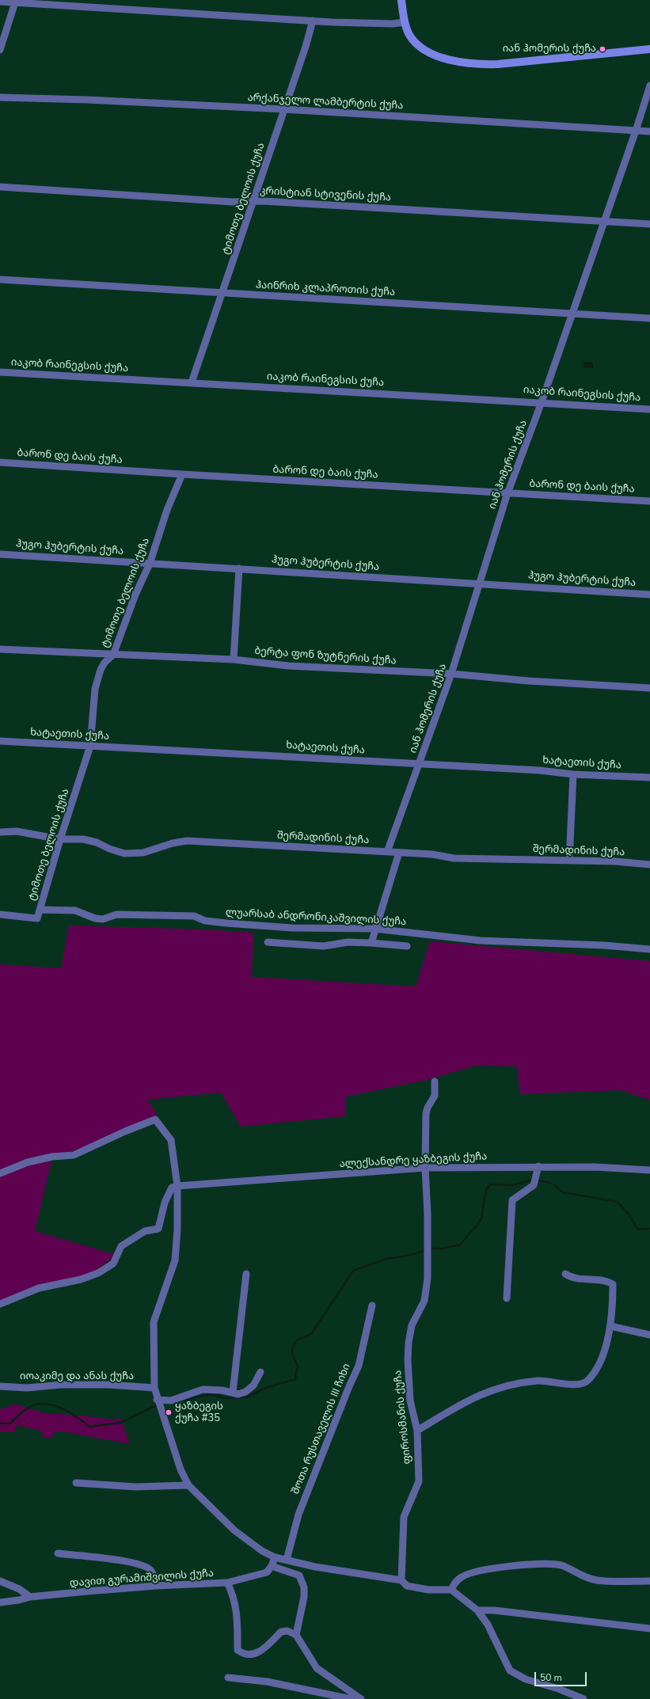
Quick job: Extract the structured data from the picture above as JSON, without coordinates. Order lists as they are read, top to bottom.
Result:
{
  "streets": {
    "street": [
      "არქანჯელო ლამბერტის ქუჩა",
      "კრისტიან სტივენის ქუჩა",
      "ტიმოთე ბელოის ქუჩა",
      "ჰაინრიხ კლაპროთის ქუჩა",
      "იაკობ რაინეგსის ქუჩა",
      "ბარონ დე ბაის ქუჩა",
      "იან ჰომერის ქუჩა",
      "ჰუგო ჰუბერტის ქუჩა",
      "ბერტა ფონ ზუტნერის ქუჩა",
      "ხატაეთის ქუჩა",
      "შერმადინის ქუჩა",
      "ლუარსაბ ანდრონიკაშვილის ქუჩა",
      "ალექსანდრე ყაზბეგის ქუჩა",
      "იოაკიმე და ანას ქუჩა",
      "ფიროსმანის ქუჩა",
      "შოთა რუსთაველის III ჩიხი",
      "დავით გურამიშვილის ქუჩა"
    ]
  },
  "crossings": [
    ["არქანჯელო ლამბერტის ქუჩა", "ტიმოთე ბელოის ქუჩა"],
    ["არქანჯელო ლამბერტის ქუჩა", "იან ჰომერის ქუჩა"],
    ["კრისტიან სტივენის ქუჩა", "ტიმოთე ბელოის ქუჩა"],
    ["კრისტიან სტივენის ქუჩა", "იან ჰომერის ქუჩა"],
    ["ტიმოთე ბელოის ქუჩა", "ჰაინრიხ კლაპროთის ქუჩა"],
    ["ტიმოთე ბელოის ქუჩა", "იაკობ რაინეგსის ქუჩა"],
    ["ტიმოთე ბელოის ქუჩა", "ბარონ დე ბაის ქუჩა"],
    ["ტიმოთე ბელოის ქუჩა", "ჰუგო ჰუბერტის ქუჩა"],
    ["ტიმოთე ბელოის ქუჩა", "ბერტა ფონ ზუტნერის ქუჩა"],
    ["ტიმოთე ბელოის ქუჩა", "ხატაეთის ქუჩა"],
    ["ტიმოთე ბელოის ქუჩა", "შერმადინის ქუჩა"],
    ["ტიმოთე ბელოის ქუჩა", "ლუარსაბ ანდრონიკაშვილის ქუჩა"],
    ["ჰაინრიხ კლაპროთის ქუჩა", "იან ჰომერის ქუჩა"],
    ["იაკობ რაინეგსის ქუჩა", "იან ჰომერის ქუჩა"],
    ["ბარონ დე ბაის ქუჩა", "იან ჰომერის ქუჩა"],
    ["იან ჰომერის ქუჩა", "ჰუგო ჰუბერტის ქუჩა"],
    ["იან ჰომერის ქუჩა", "ბერტა ფონ ზუტნერის ქუჩა"],
    ["იან ჰომერის ქუჩა", "ხატაეთის ქუჩა"],
    ["იან ჰომერის ქუჩა", "შერმადინის ქუჩა"],
    ["ალექსანდრე ყაზბეგის ქუჩა", "ფიროსმანის ქუჩა"]
  ],
  "places": ["იან ჰომერის ქუჩა", "ყაზბეგის ქუჩა #35"],
  "scale_bar": "50 m"
}
